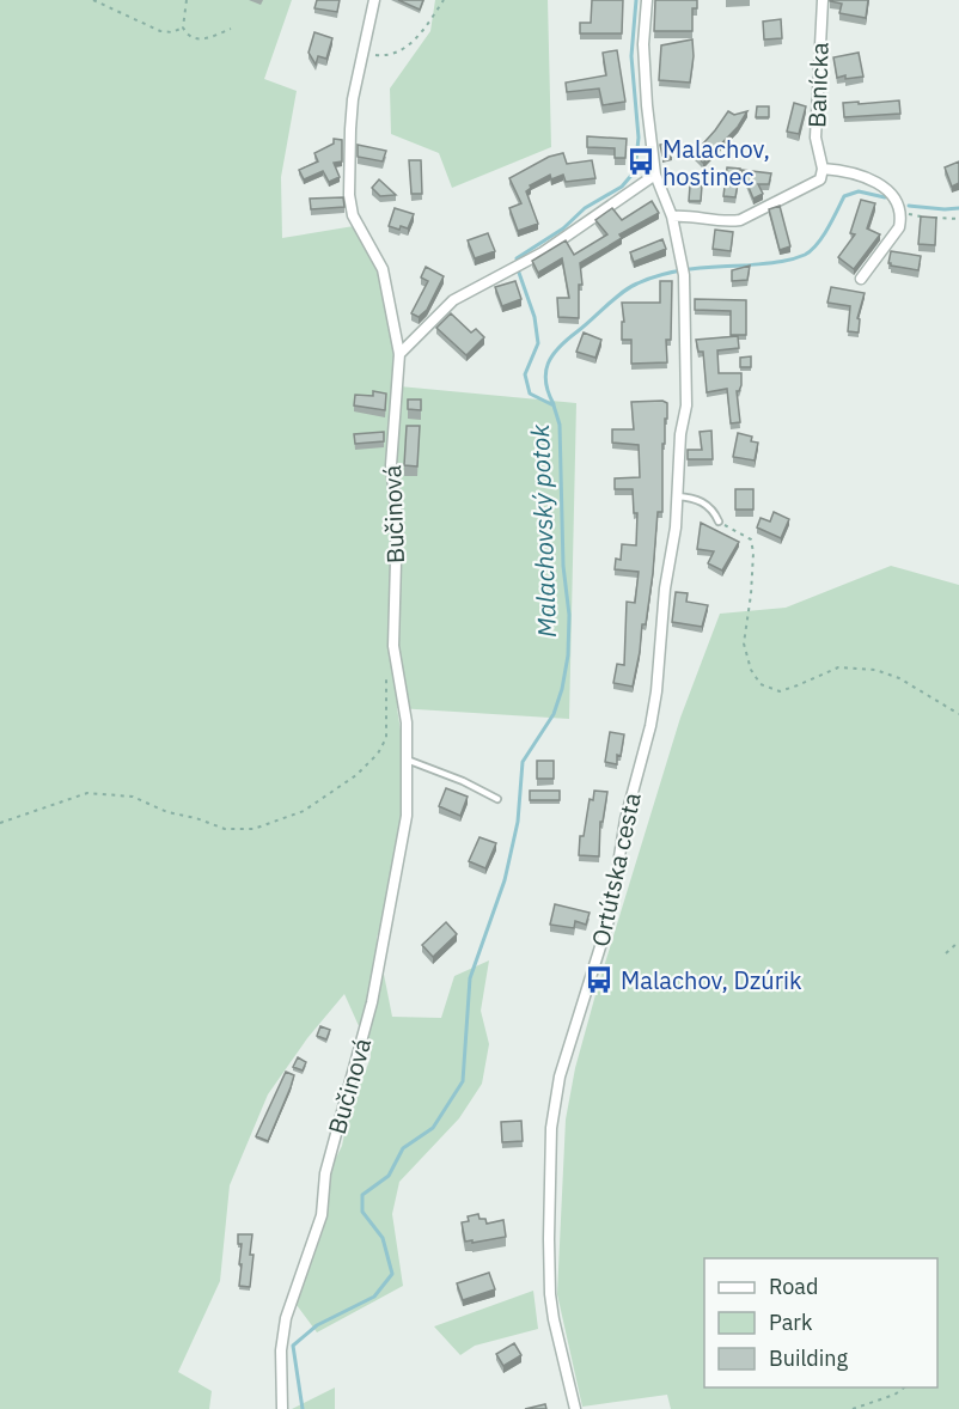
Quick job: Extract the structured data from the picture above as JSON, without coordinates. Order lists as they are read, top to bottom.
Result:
{
  "streets": {
    "street": ["Banícka", "Bučinová", "Ortútska cesta"]
  },
  "water": ["Malachovský potok"],
  "places": {
    "bus stop": ["Malachov, hostinec", "Malachov, Dzúrik"]
  },
  "legend": ["Road", "Park", "Building"]
}
